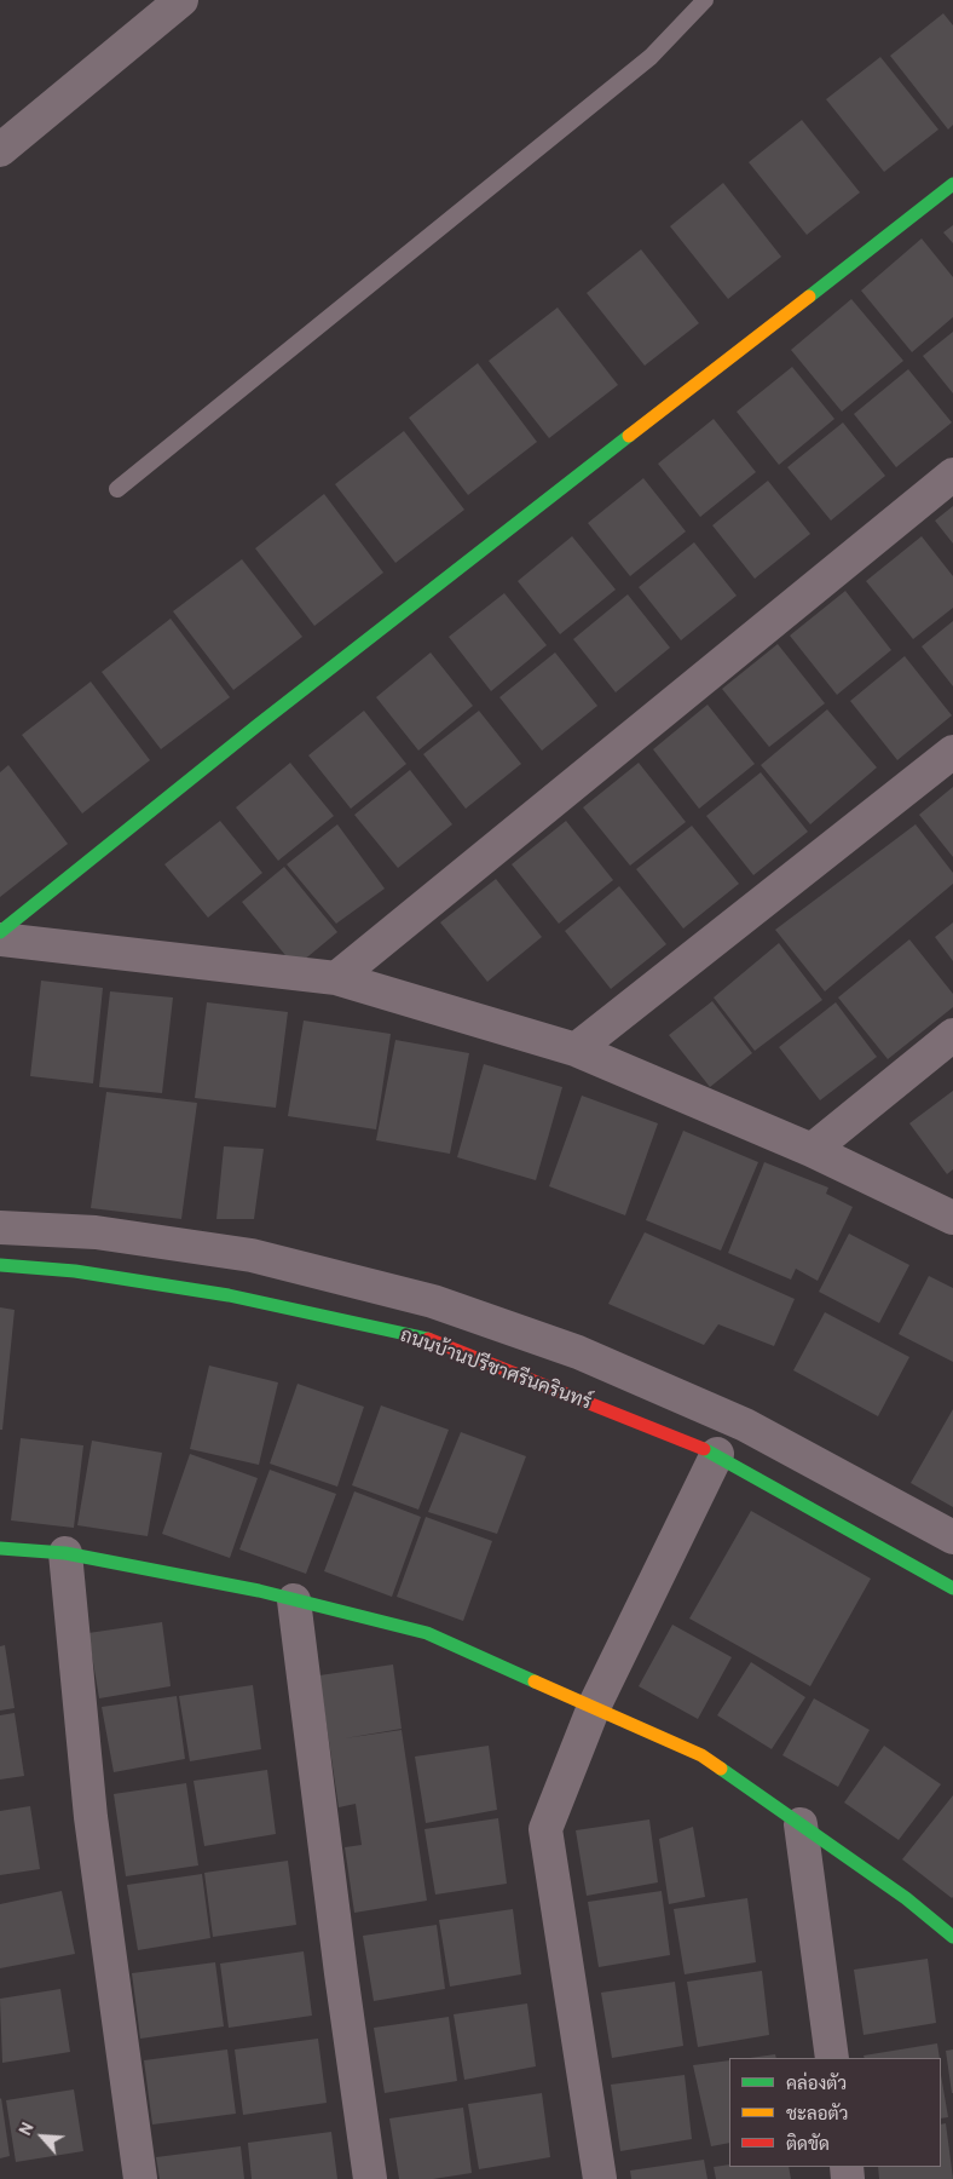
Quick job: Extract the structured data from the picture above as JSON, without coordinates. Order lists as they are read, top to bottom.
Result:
{
  "streets": {
    "street": ["ถนนบ้านปรีชาศรีนครินทร์"]
  },
  "legend": ["คล่องตัว", "ชะลอตัว", "ติดขัด"],
  "north": "top left"
}
